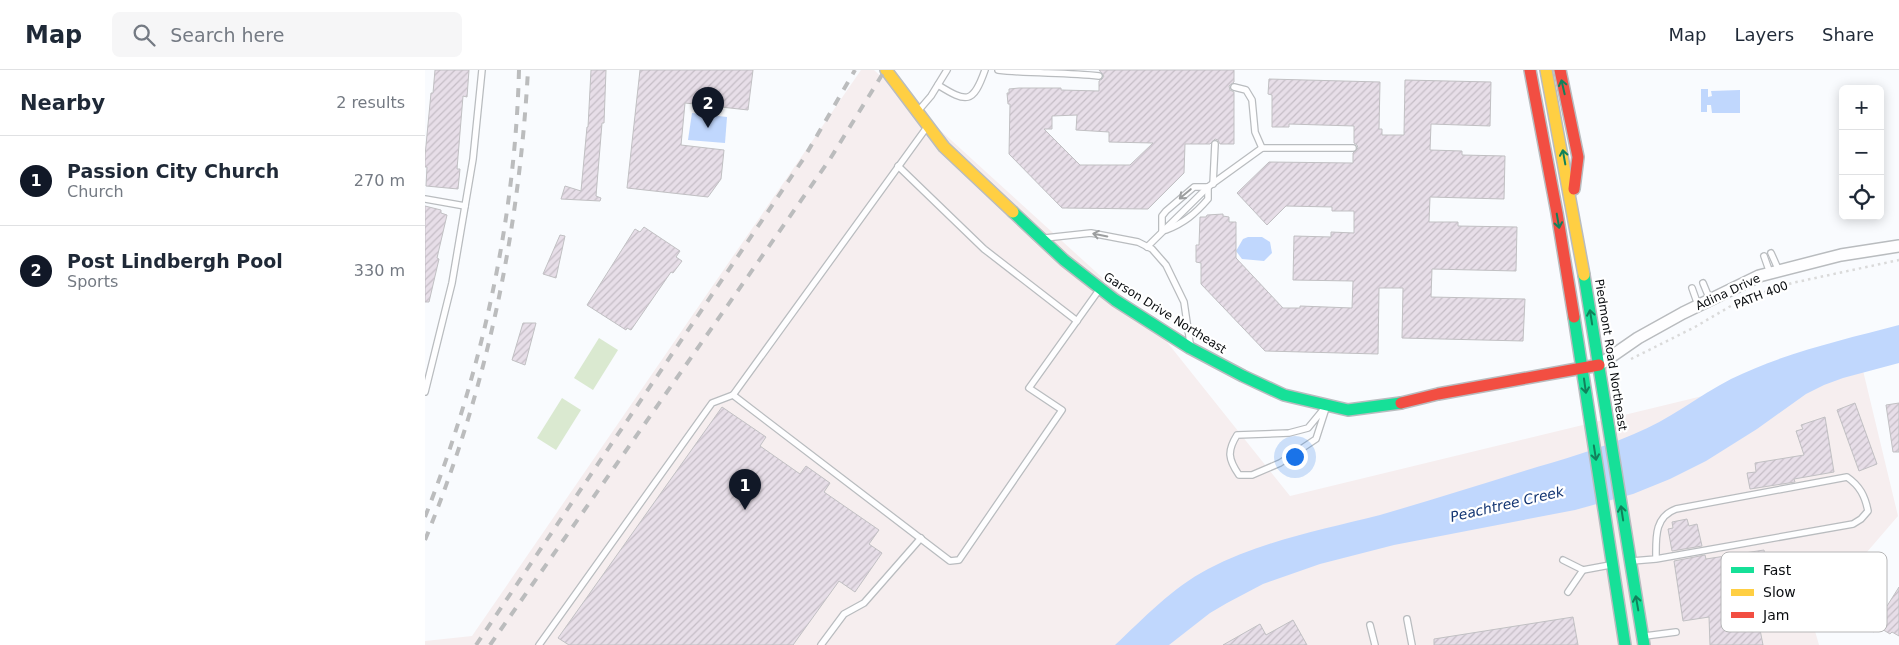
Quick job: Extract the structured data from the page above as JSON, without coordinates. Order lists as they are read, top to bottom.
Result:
{
  "streets": {
    "main road": ["Garson Drive Northeast", "Piedmont Road Northeast"],
    "street": ["Adina Drive"],
    "path": ["PATH 400"]
  },
  "crossings": [
    ["Adina Drive", "Garson Drive Northeast"],
    ["Adina Drive", "Piedmont Road Northeast"],
    ["Garson Drive Northeast", "Piedmont Road Northeast"]
  ],
  "water": ["Peachtree Creek"],
  "legend": ["Fast", "Slow", "Jam"],
  "page": {
    "header": "Map",
    "search": "Search here",
    "nav": ["Map", "Layers", "Share"],
    "heading": ["Nearby", "2 results"],
    "map_buttons": ["+", "−"],
    "pins": ["2", "1"],
    "list": [
      {
        "mark": "1",
        "name": "Passion City Church",
        "note": "Church",
        "value": "270 m"
      },
      {
        "mark": "2",
        "name": "Post Lindbergh Pool",
        "note": "Sports",
        "value": "330 m"
      }
    ]
  }
}
